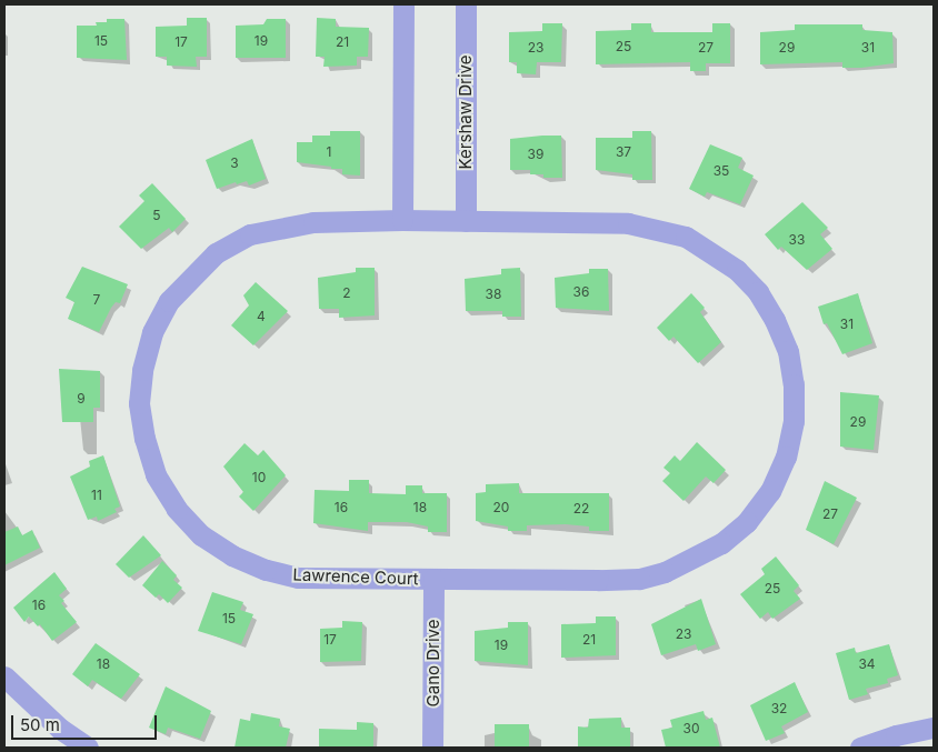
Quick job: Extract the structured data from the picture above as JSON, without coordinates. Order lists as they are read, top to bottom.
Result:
{
  "streets": {
    "street": ["Kershaw Drive", "Lawrence Court", "Gano Drive"]
  },
  "crossings": [
    ["Kershaw Drive", "Lawrence Court"],
    ["Lawrence Court", "Gano Drive"]
  ],
  "house_numbers": [
    "15",
    "19",
    "17",
    "21",
    "25",
    "23",
    "27",
    "29",
    "31",
    "1",
    "37",
    "39",
    "3",
    "35",
    "5",
    "33",
    "36",
    "2",
    "38",
    "7",
    "4",
    "31",
    "9",
    "29",
    "10",
    "11",
    "16",
    "18",
    "20",
    "22",
    "27",
    "25",
    "16",
    "15",
    "23",
    "17",
    "21",
    "19",
    "18",
    "34",
    "32",
    "30"
  ],
  "scale_bar": "50 m"
}
